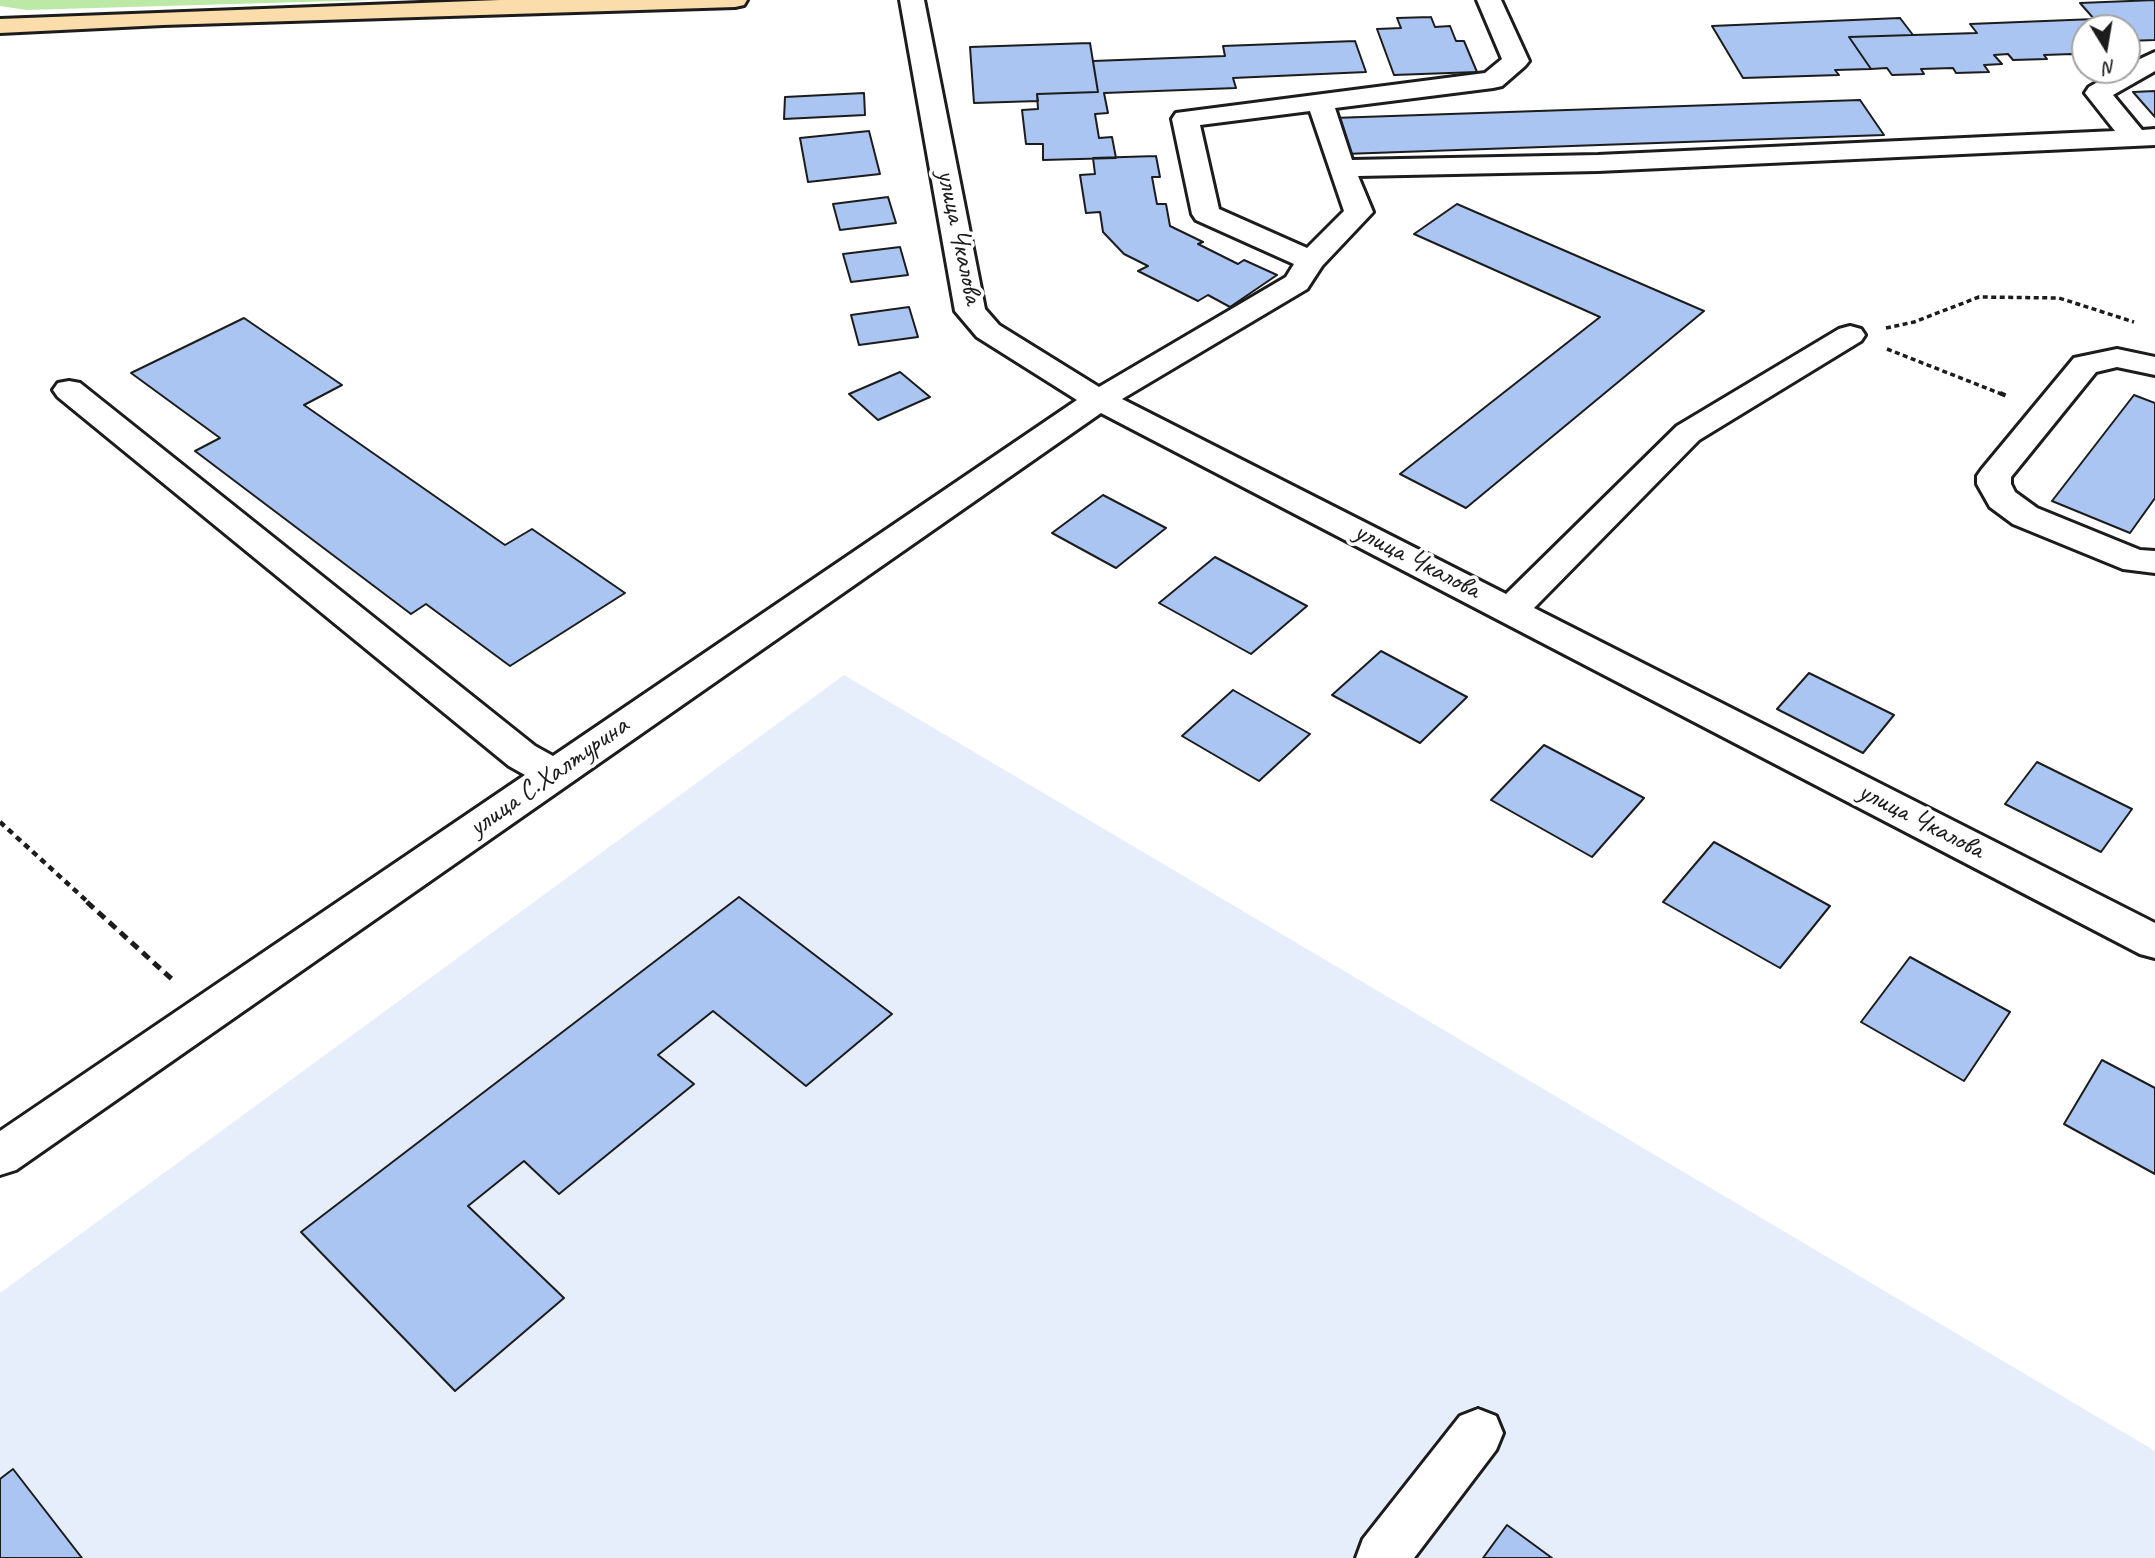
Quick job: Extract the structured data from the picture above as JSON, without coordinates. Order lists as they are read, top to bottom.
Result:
{
  "streets": {
    "street": ["улица Чкалова", "улица С.Халтурина"]
  },
  "crossings": [
    ["улица Чкалова", "улица С.Халтурина"]
  ],
  "north": "bottom"
}
